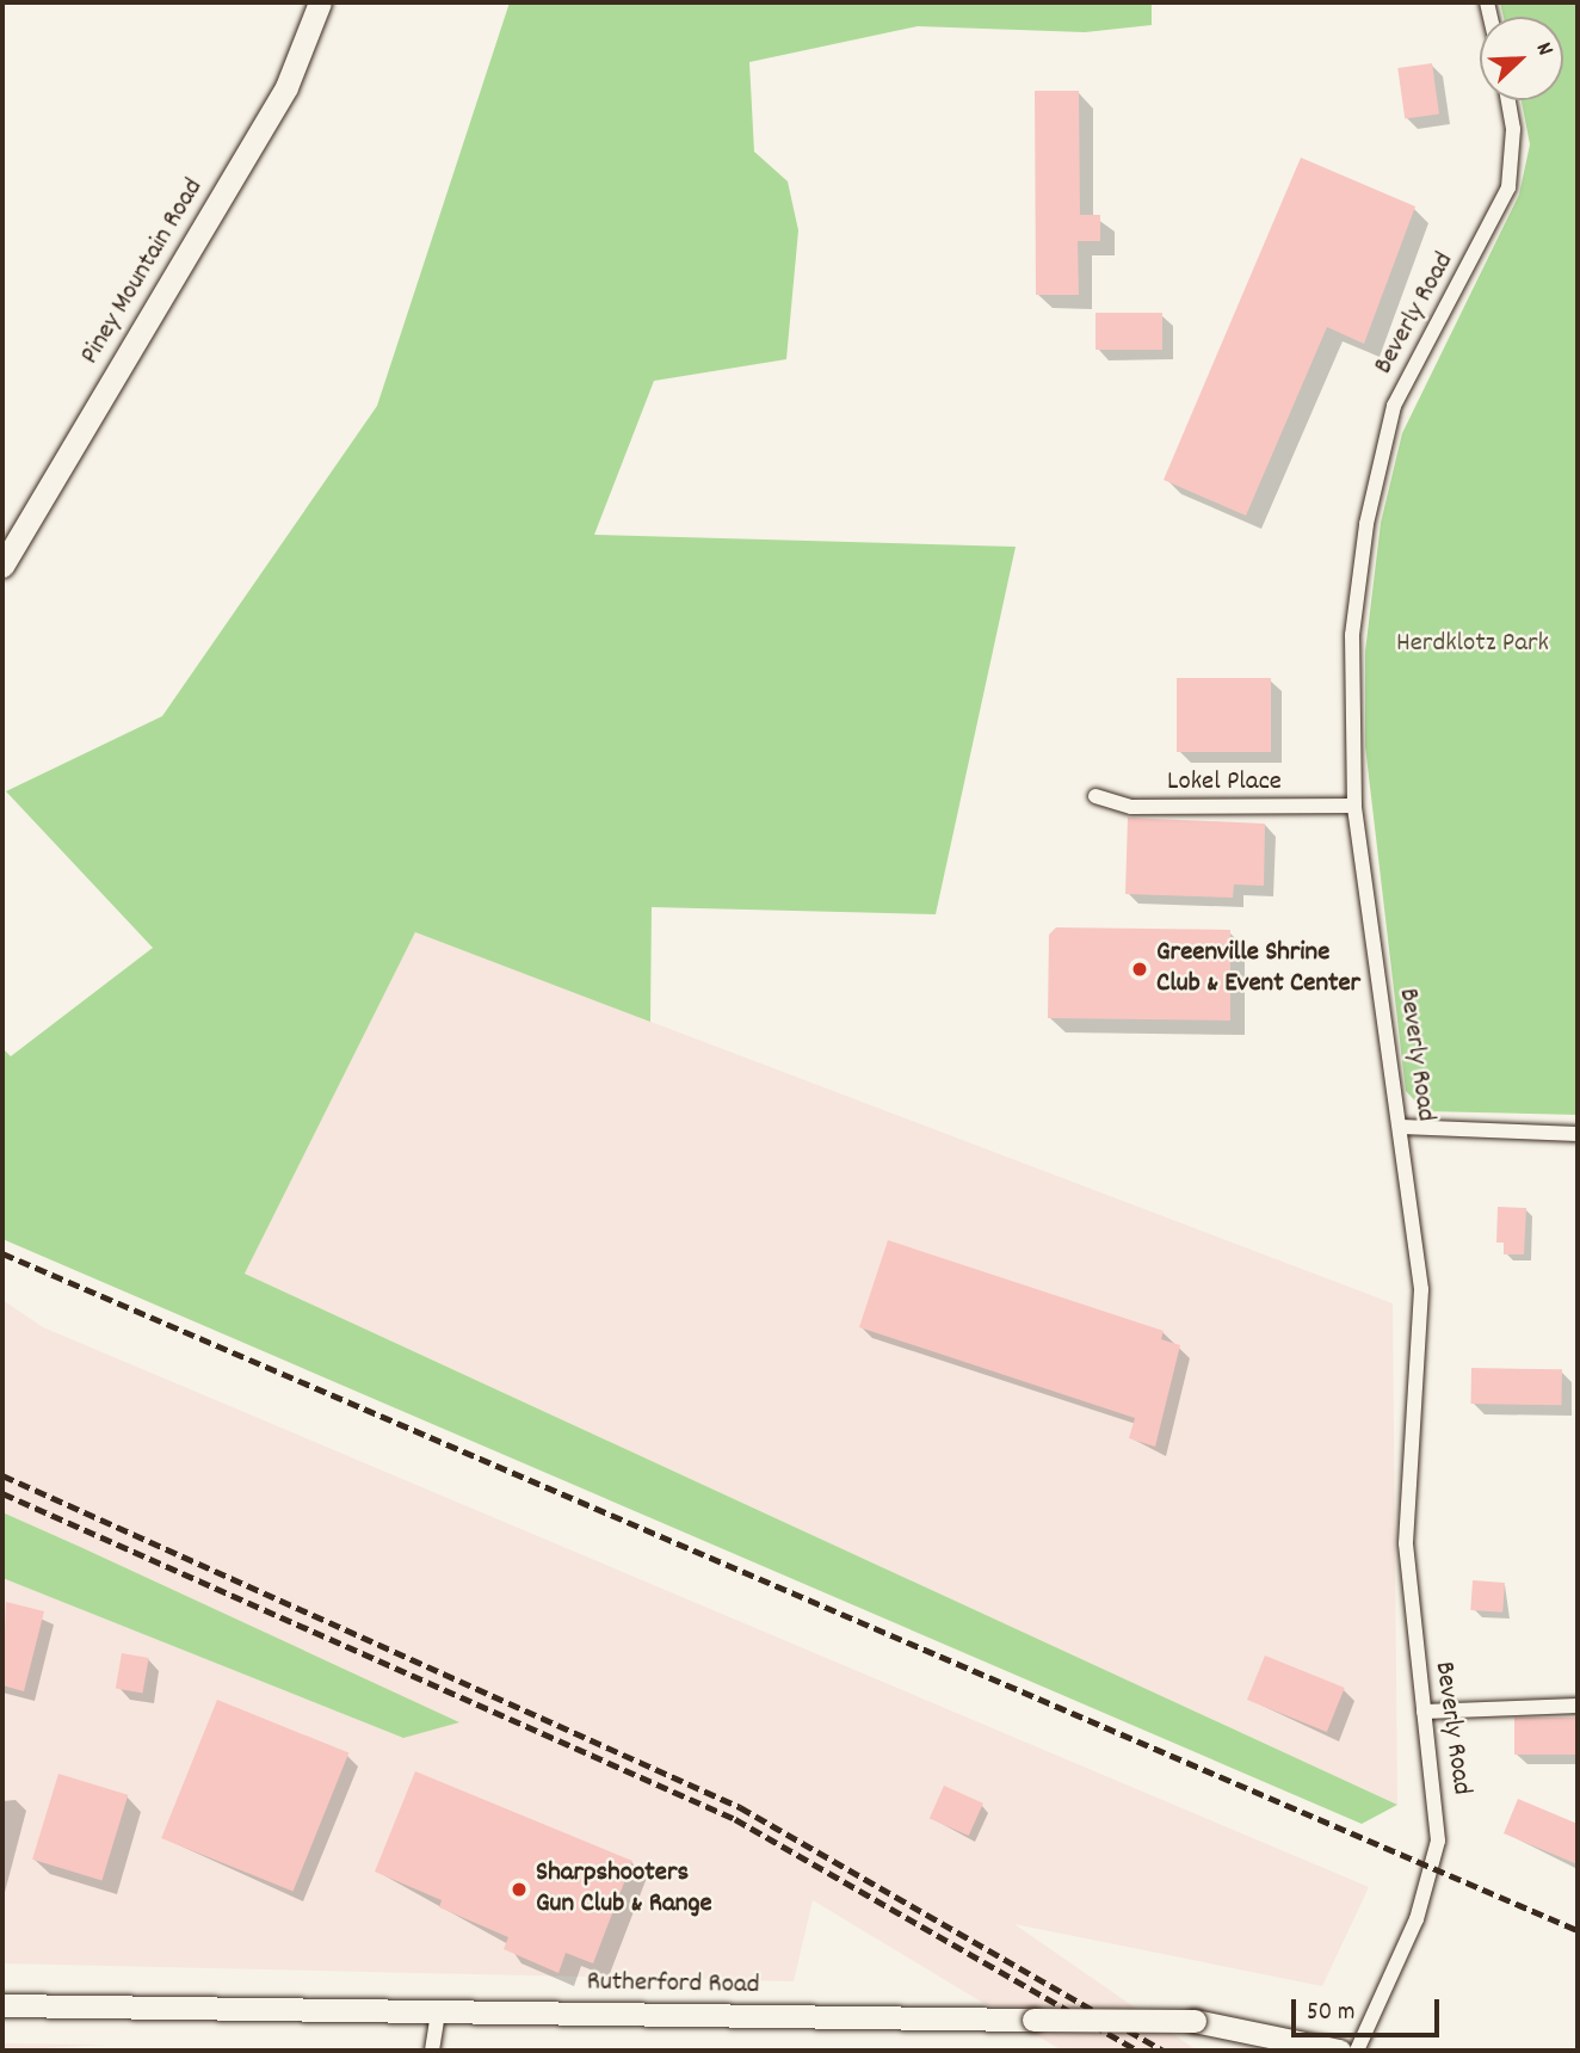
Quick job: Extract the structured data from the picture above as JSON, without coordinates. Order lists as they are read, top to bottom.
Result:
{
  "streets": {
    "street": [
      "Piney Mountain Road",
      "Beverly Road",
      "Lokel Place",
      "Rutherford Road"
    ]
  },
  "crossings": [
    ["Beverly Road", "Lokel Place"]
  ],
  "parks": ["Herdklotz Park"],
  "places": ["Greenville Shrine Club & Event Center", "Sharpshooters Gun Club & Range"],
  "scale_bar": "50 m",
  "north": "top right"
}
